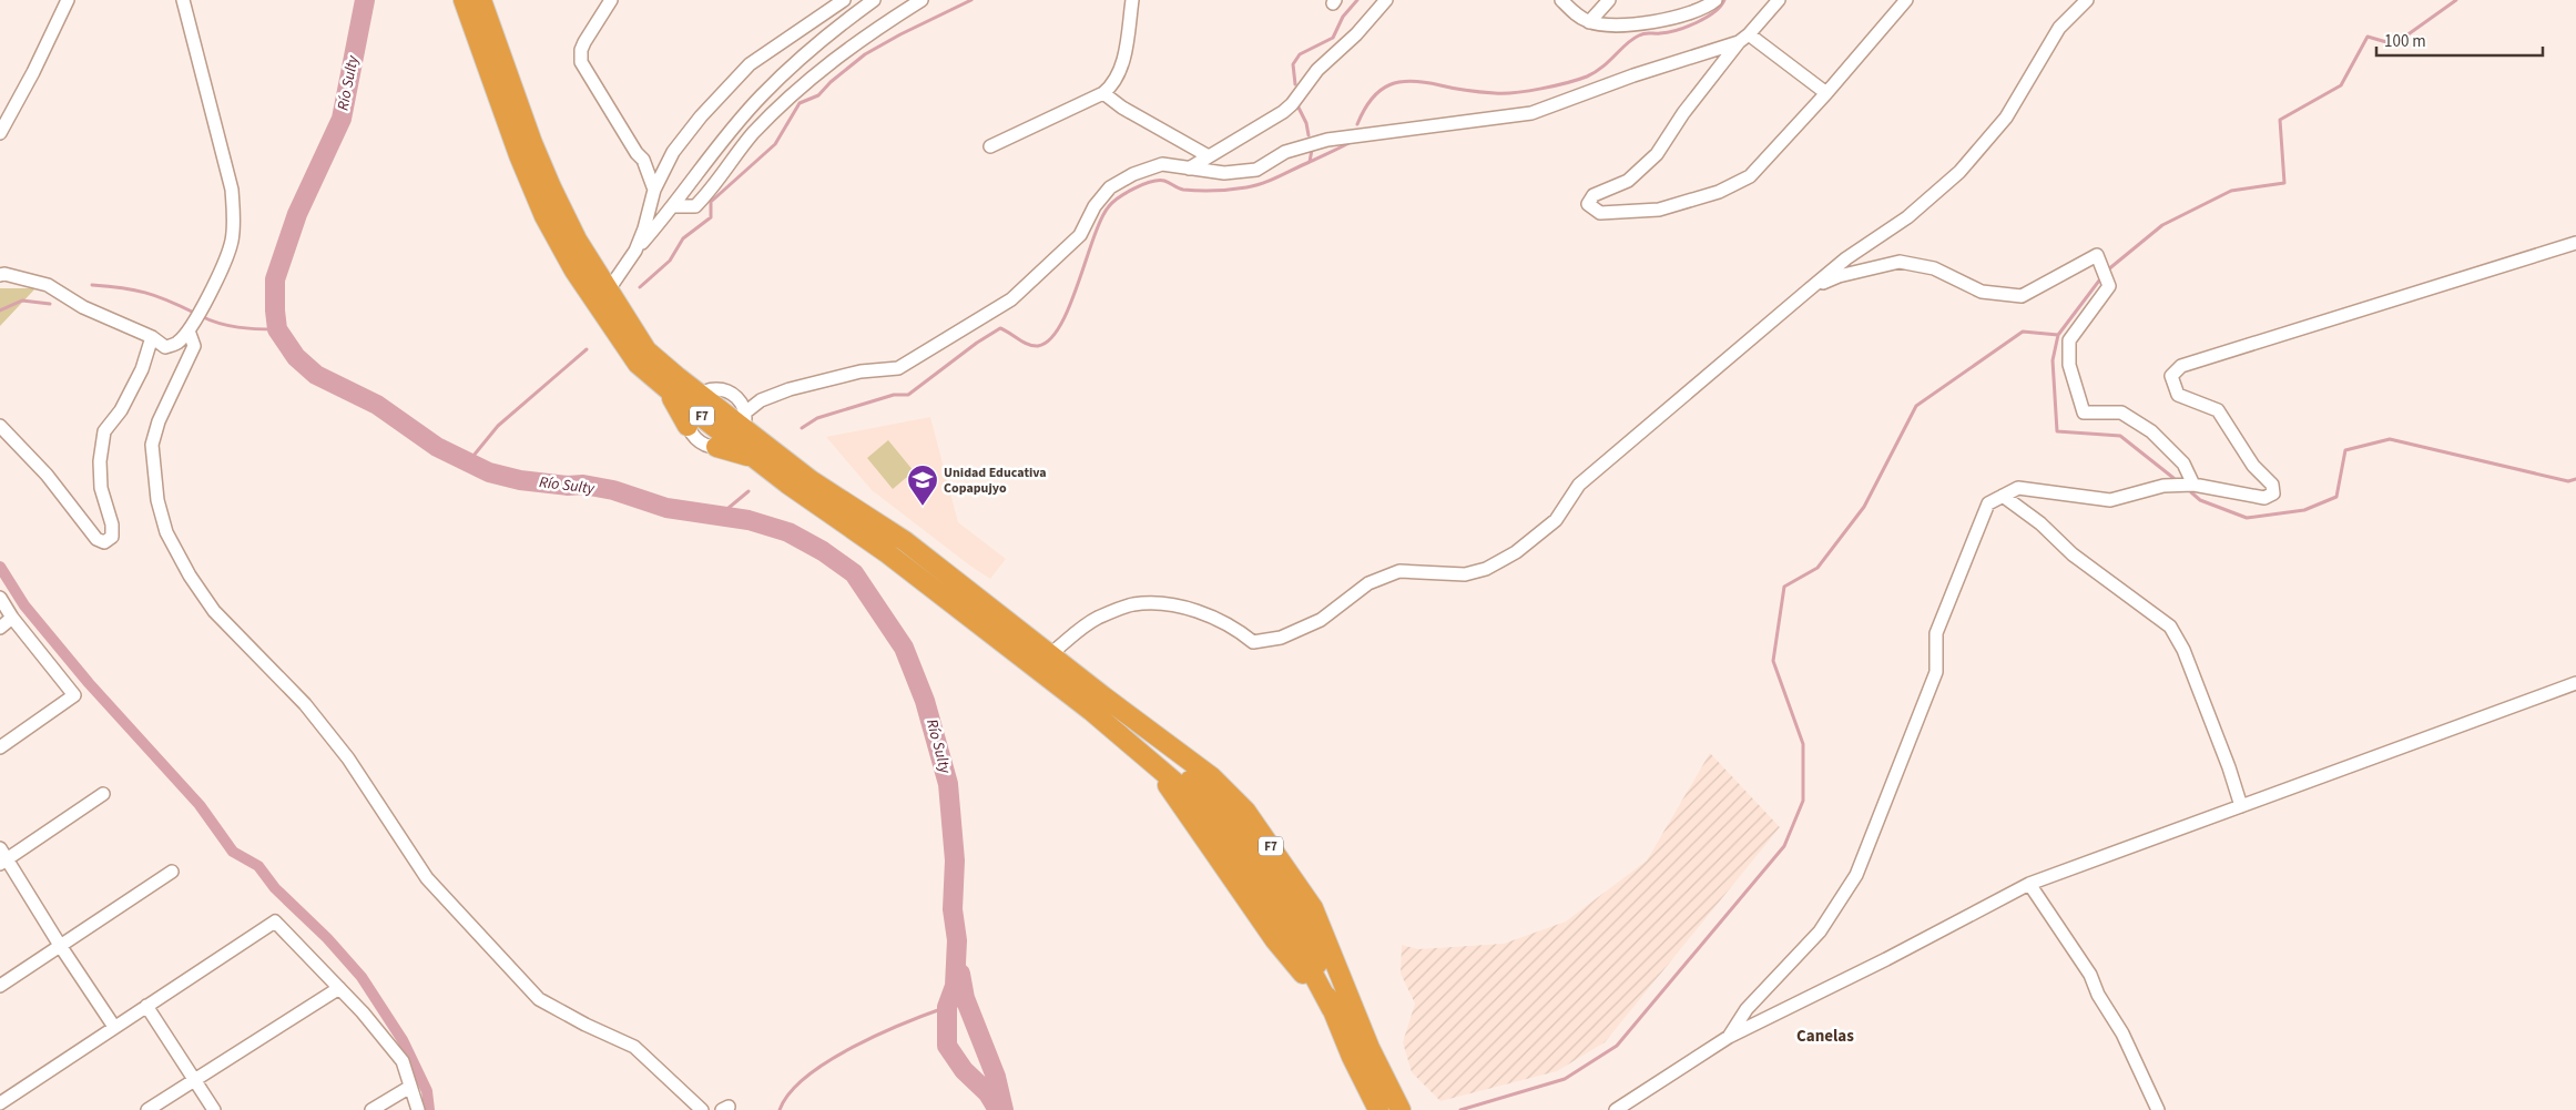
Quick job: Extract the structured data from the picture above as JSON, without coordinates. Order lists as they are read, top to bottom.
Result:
{
  "streets": {
    "highway": ["F7"]
  },
  "districts": ["Canelas"],
  "water": ["Río Sulty"],
  "places": {
    "school or university": ["Unidad Educativa Copapujyo"]
  },
  "scale_bar": "100 m"
}
